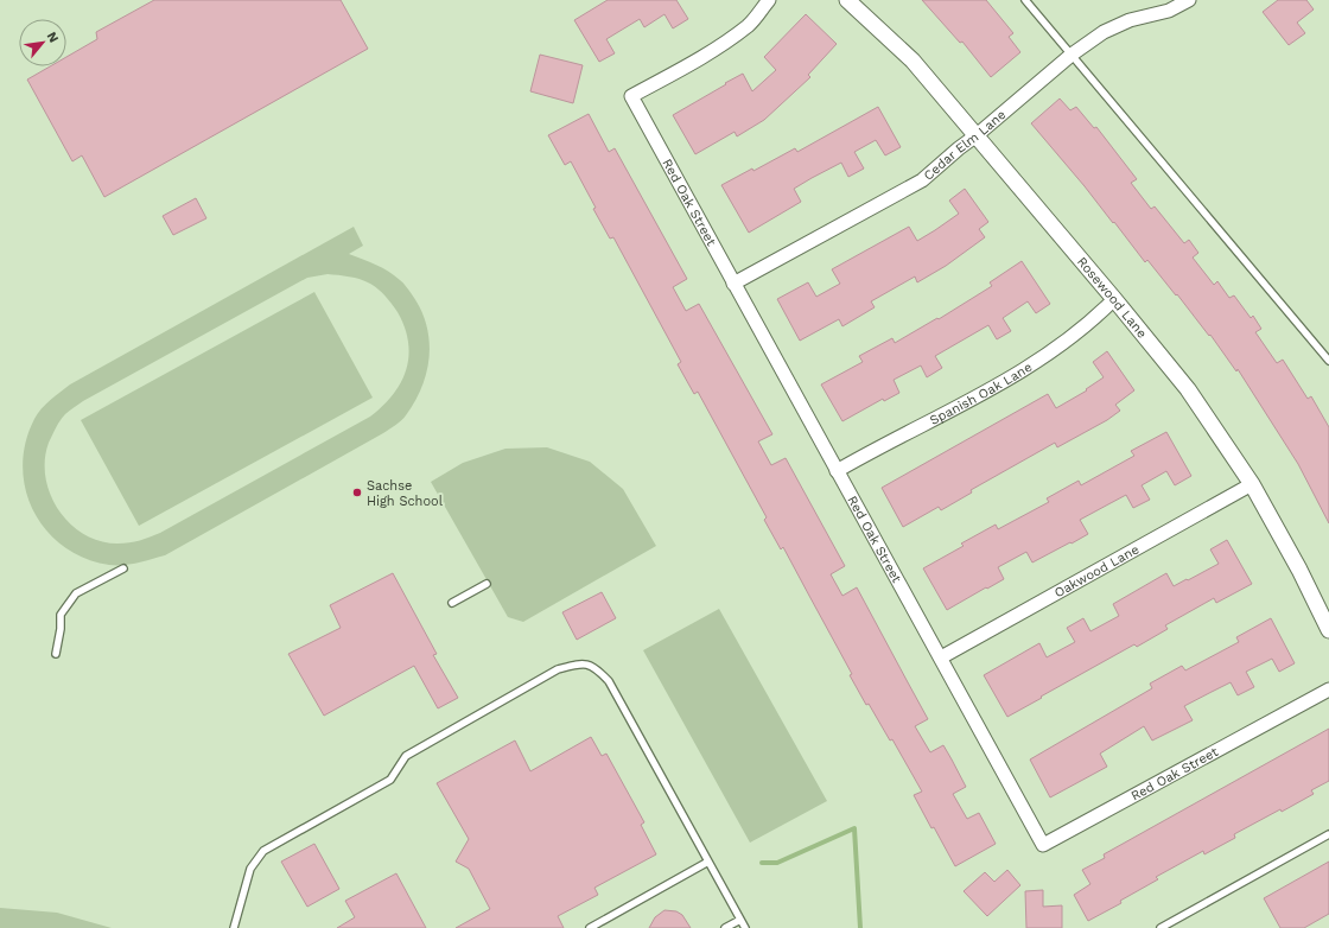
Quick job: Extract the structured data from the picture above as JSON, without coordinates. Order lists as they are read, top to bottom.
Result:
{
  "streets": {
    "street": [
      "Cedar Elm Lane",
      "Red Oak Street",
      "Rosewood Lane",
      "Spanish Oak Lane",
      "Oakwood Lane"
    ]
  },
  "crossings": [
    ["Cedar Elm Lane", "Red Oak Street"],
    ["Cedar Elm Lane", "Rosewood Lane"],
    ["Red Oak Street", "Spanish Oak Lane"],
    ["Red Oak Street", "Oakwood Lane"],
    ["Rosewood Lane", "Spanish Oak Lane"],
    ["Rosewood Lane", "Oakwood Lane"]
  ],
  "places": ["Sachse High School"],
  "north": "top right"
}
